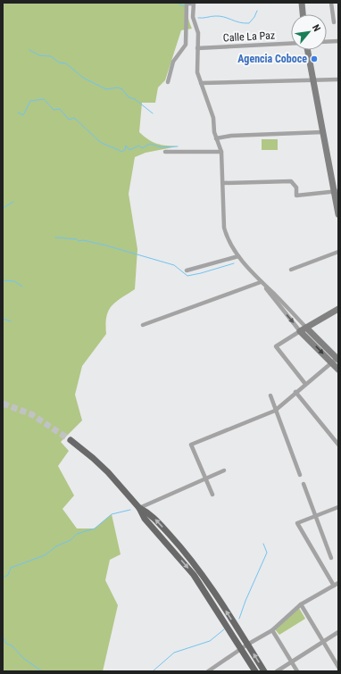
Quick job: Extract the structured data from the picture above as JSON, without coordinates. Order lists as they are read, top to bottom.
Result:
{
  "streets": {
    "street": ["Calle La Paz"]
  },
  "places": ["Agencia Coboce"],
  "north": "top right"
}
